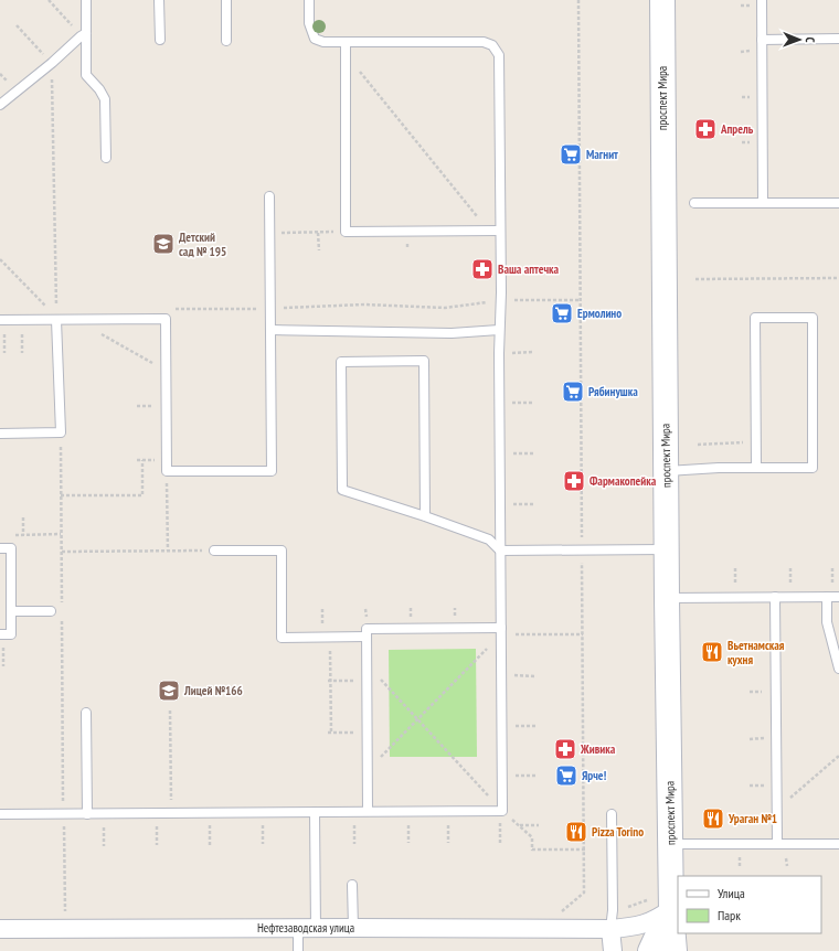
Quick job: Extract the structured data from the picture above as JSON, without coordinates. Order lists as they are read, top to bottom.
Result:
{
  "streets": {
    "main road": ["проспект Мира"],
    "street": ["Нефтезаводская улица"]
  },
  "crossings": [
    ["проспект Мира", "Нефтезаводская улица"]
  ],
  "places": {
    "pharmacy": [
      "Апрель",
      "Ваша аптечка",
      "Фармакопейка",
      "Живика"
    ],
    "supermarket": [
      "Магнит",
      "Ермолино",
      "Рябинушка",
      "Ярче!"
    ],
    "school or university": ["Детский сад № 195", "Лицей №166"],
    "restaurant": ["Вьетнамская кухня", "Ураган №1", "Pizza Torino"]
  },
  "legend": ["Улица", "Парк"],
  "north": "right"
}
